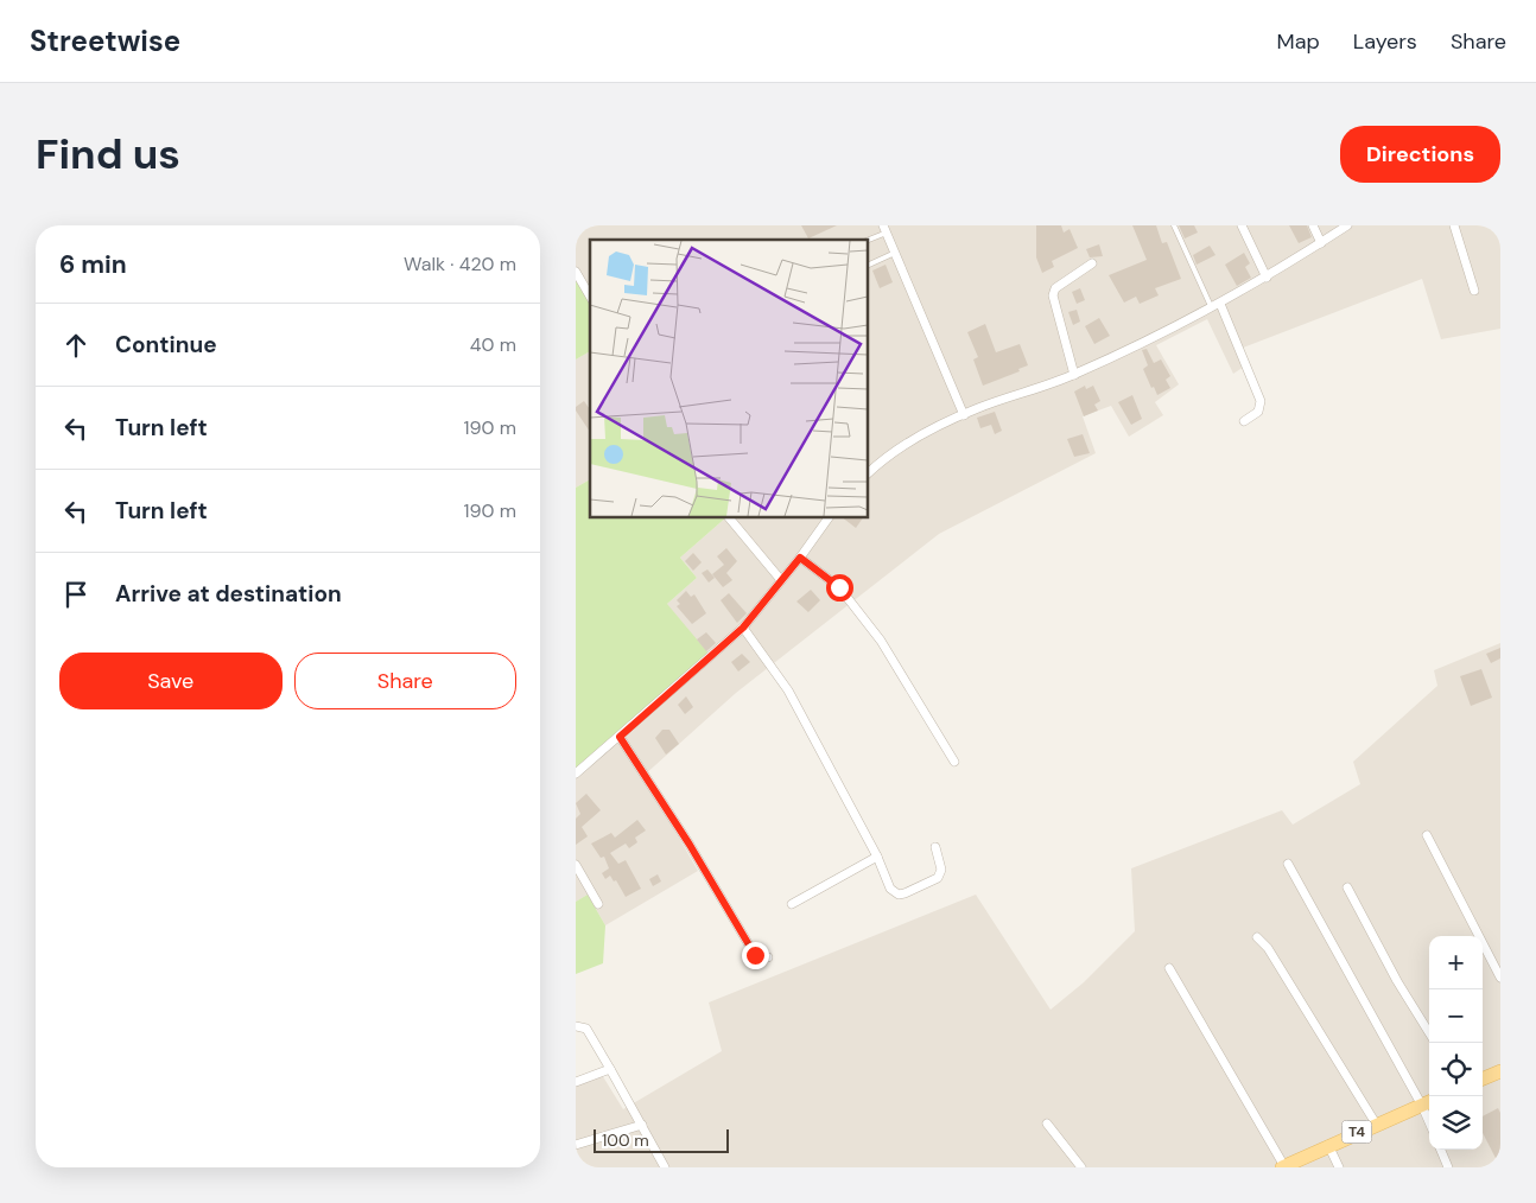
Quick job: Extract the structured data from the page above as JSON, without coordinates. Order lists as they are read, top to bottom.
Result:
{
  "streets": {
    "main road": ["T4"]
  },
  "scale_bar": "100 m",
  "page": {
    "header": "Streetwise",
    "nav": ["Map", "Layers", "Share"],
    "buttons": [
      "Directions",
      ["Save", "Share"]
    ],
    "title": "Find us",
    "heading": ["6 min", "Walk · 420 m"],
    "list": [
      ["Continue", "40 m"],
      ["Turn left", "190 m"],
      ["Turn left", "190 m"],
      "Arrive at destination"
    ],
    "map_buttons": ["+", "−"],
    "scale": "100 m"
  }
}
